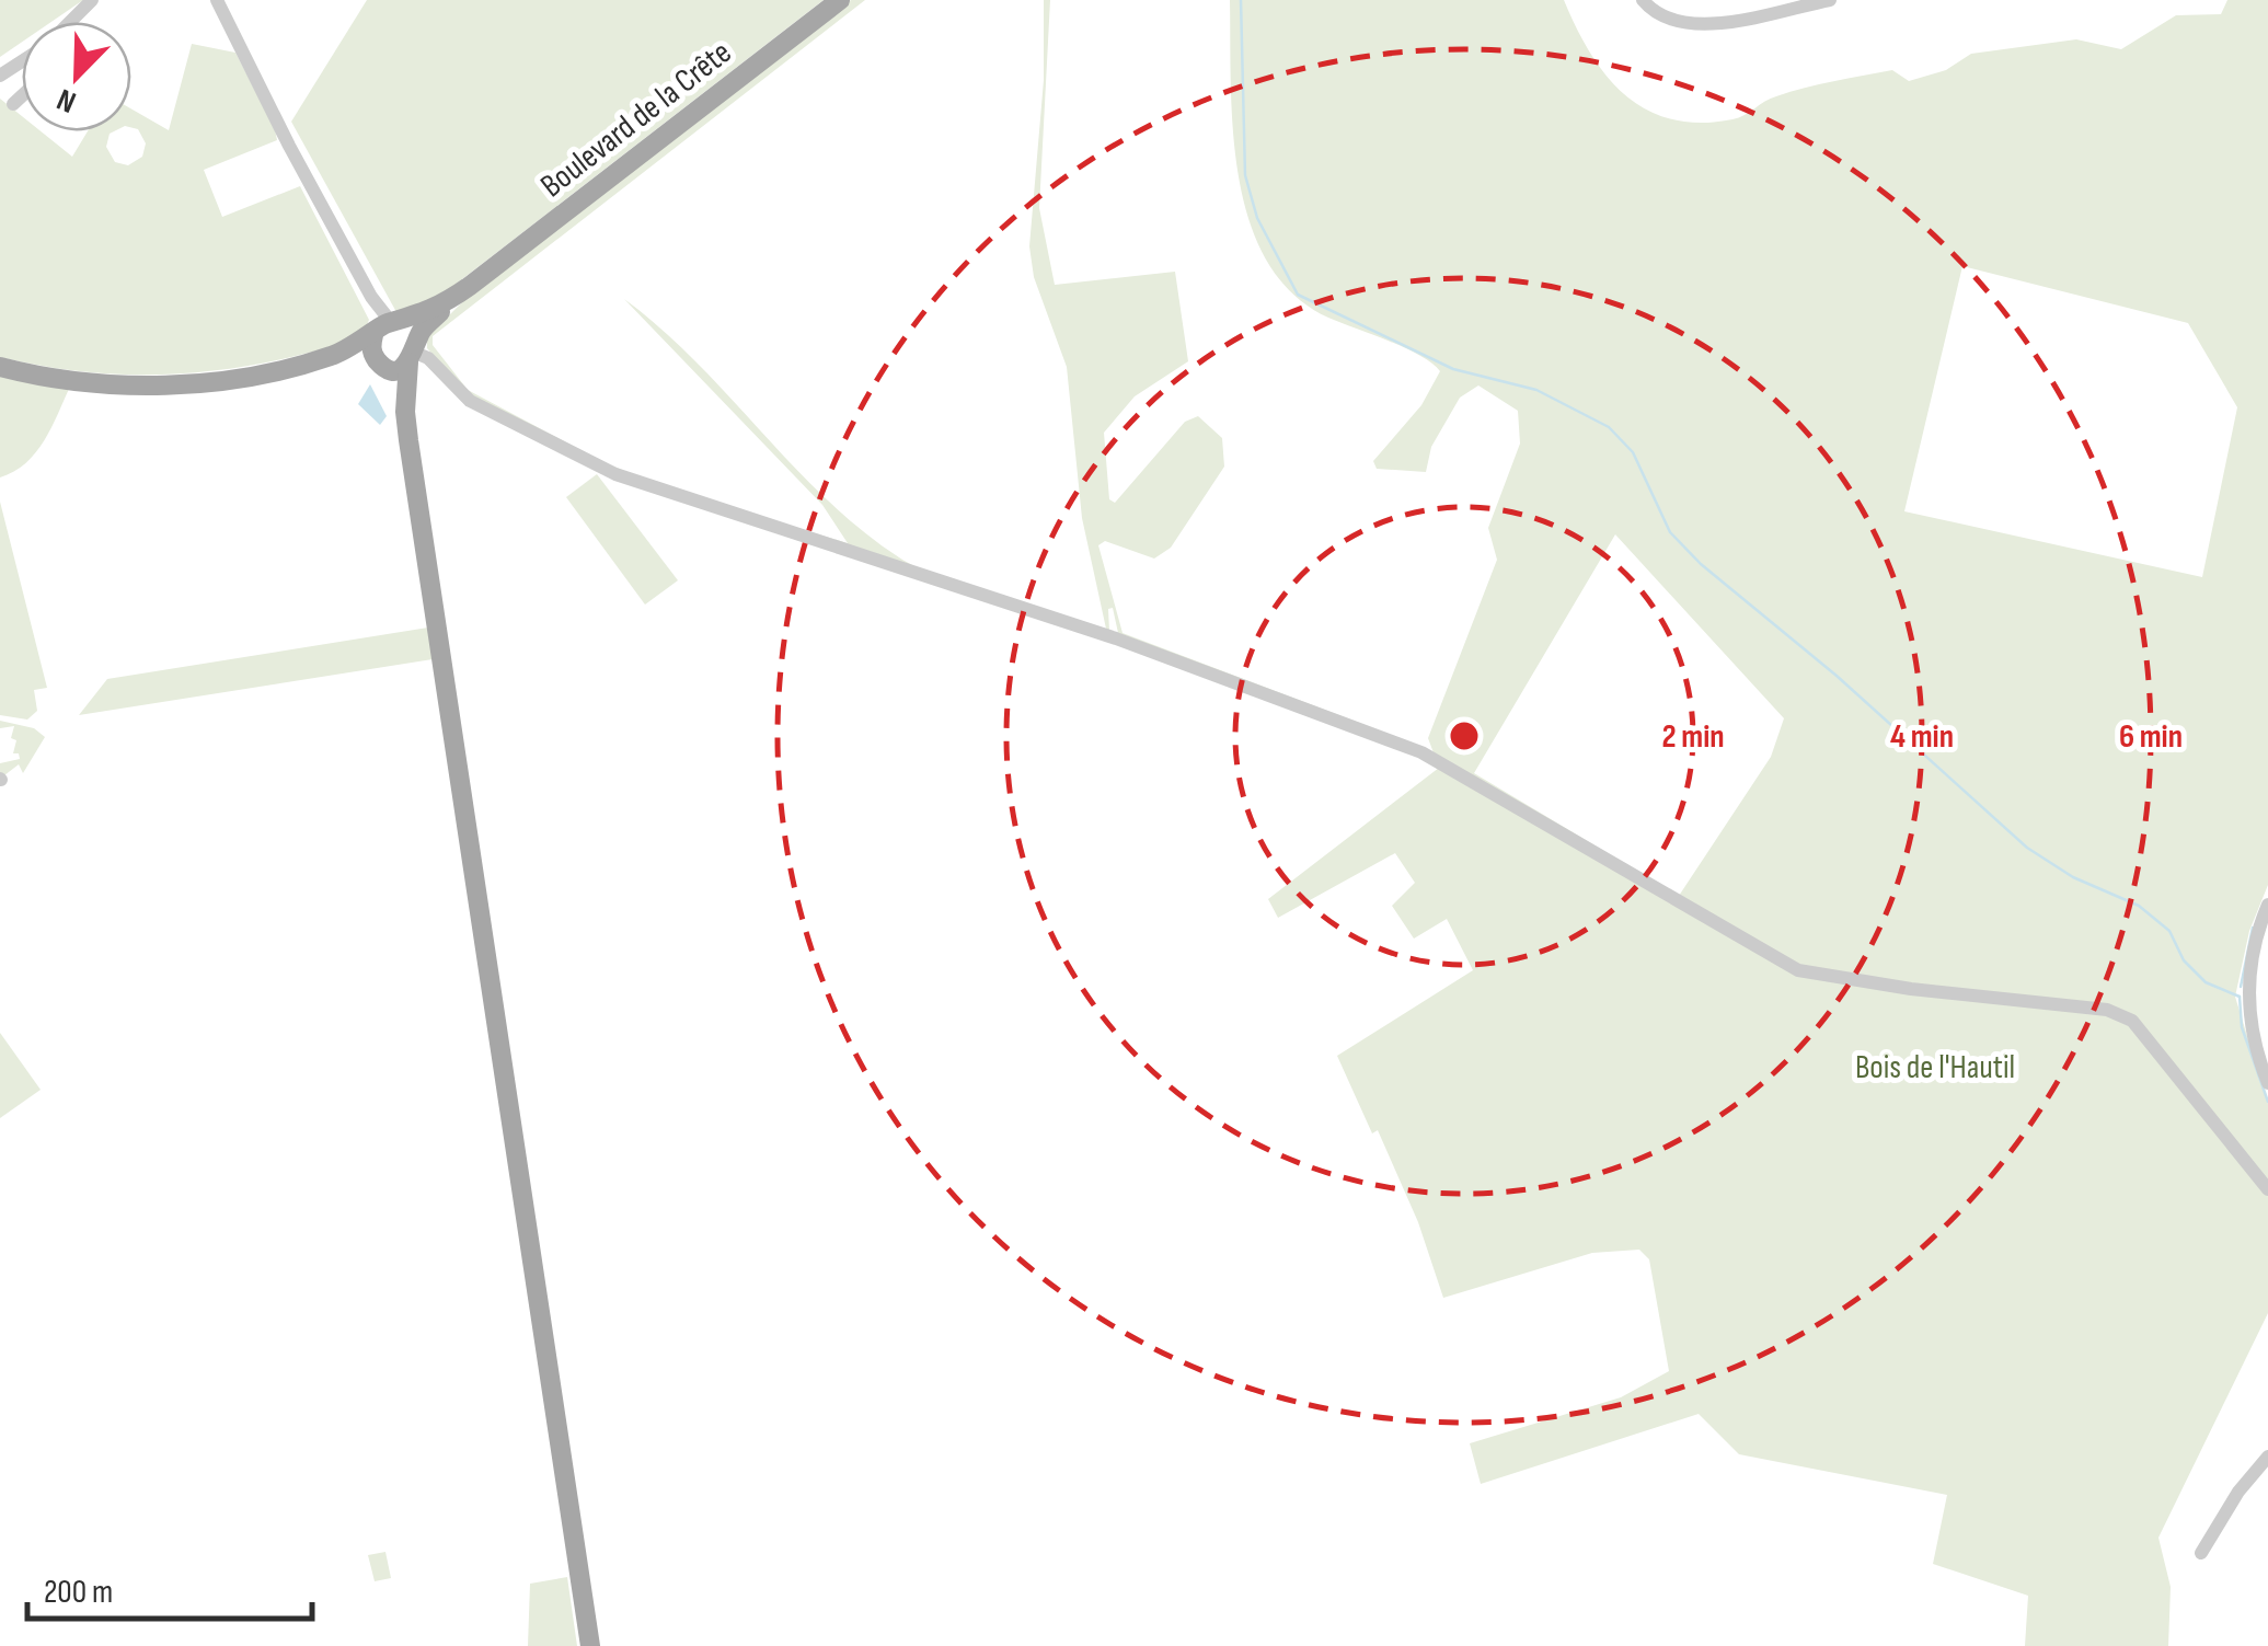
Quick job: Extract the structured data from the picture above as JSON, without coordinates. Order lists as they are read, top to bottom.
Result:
{
  "streets": {
    "main road": ["Boulevard de la Crête"]
  },
  "parks": ["Bois de l'Hautil"],
  "scale_bar": "200 m",
  "north": "bottom left",
  "rings": ["2 min", "4 min", "6 min"]
}
